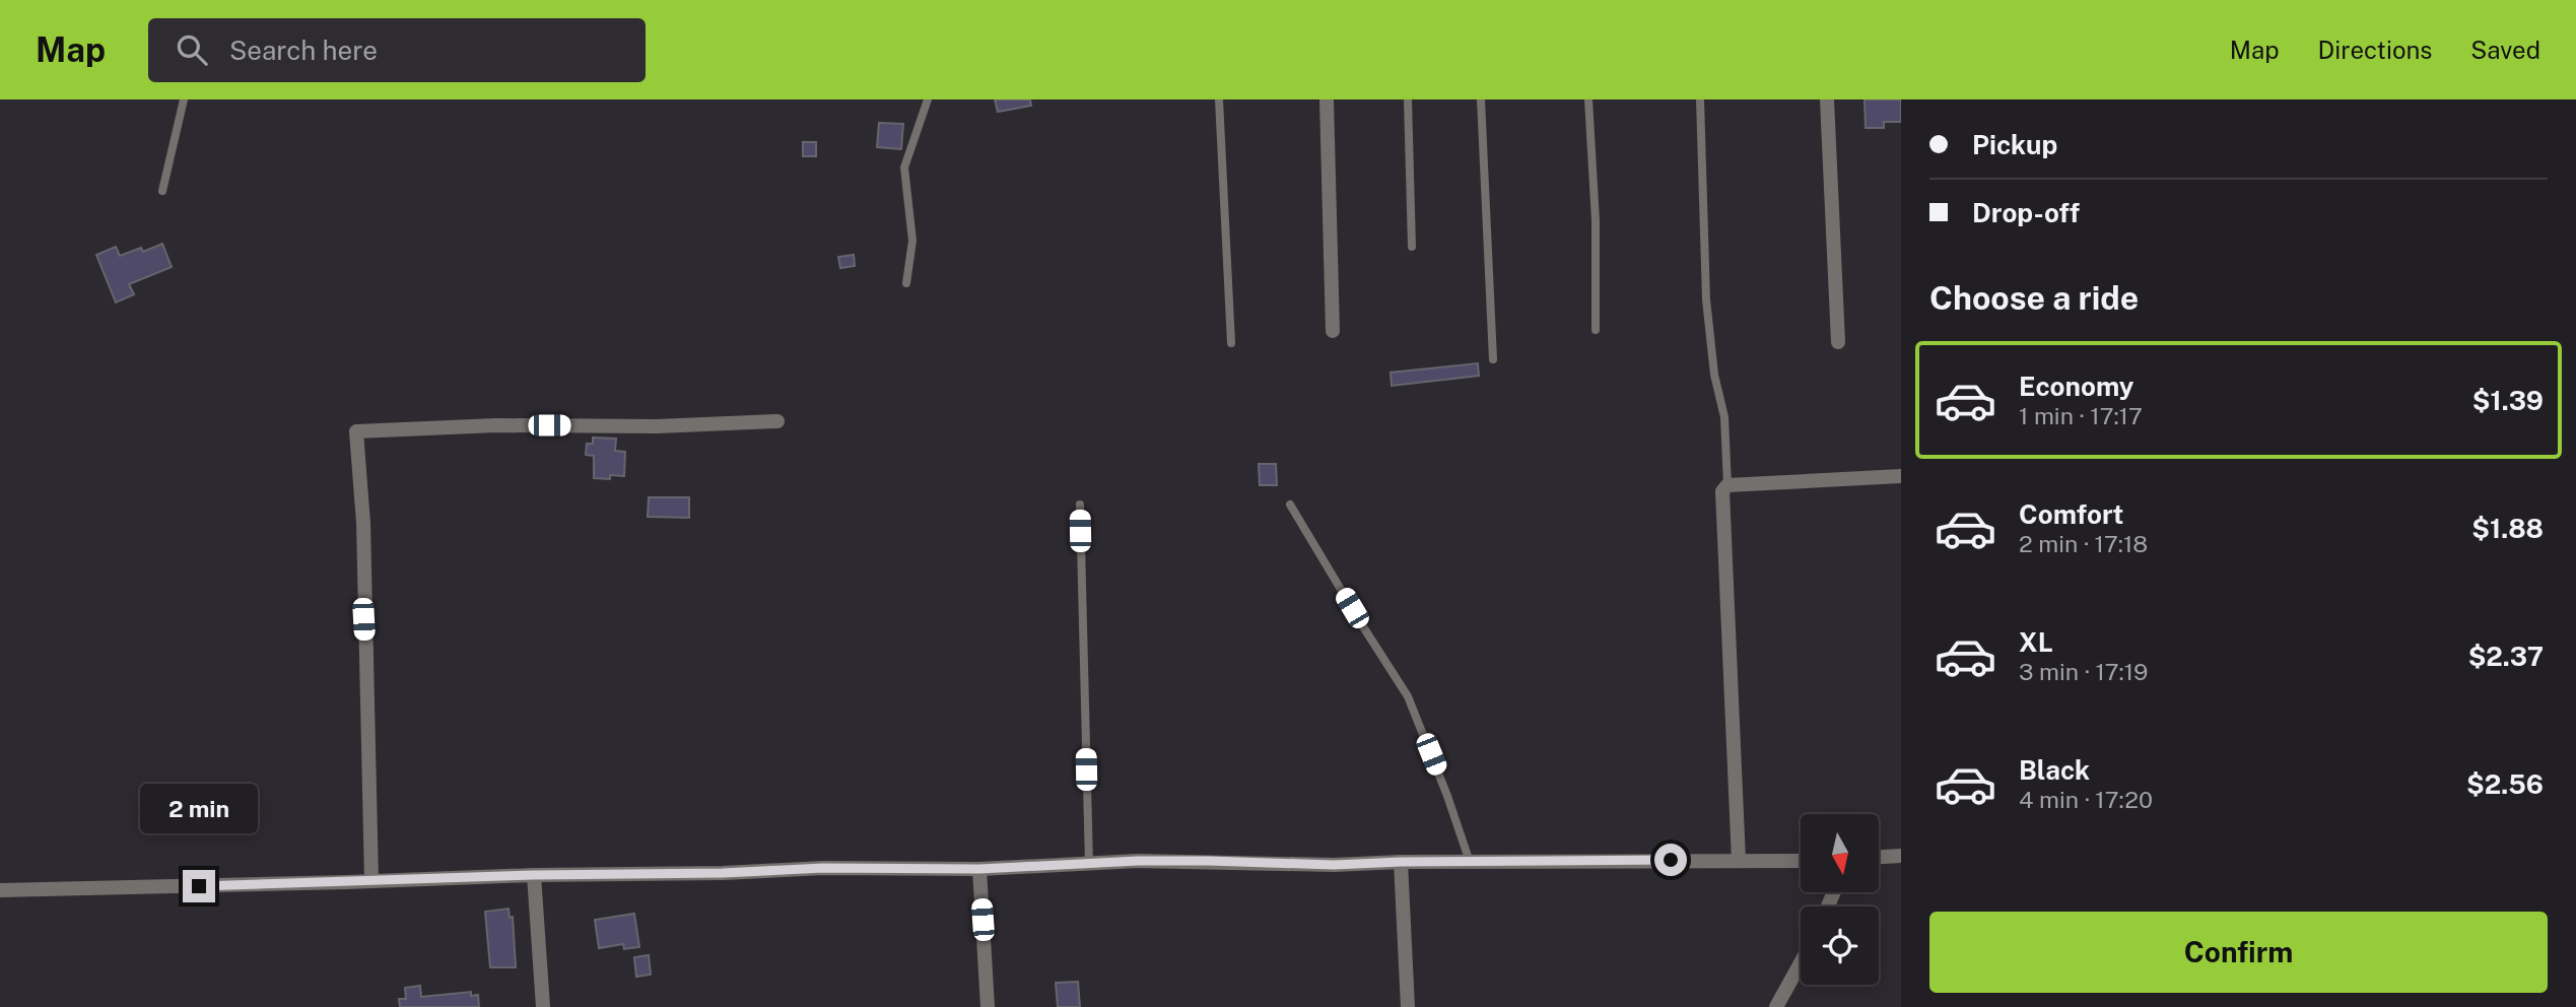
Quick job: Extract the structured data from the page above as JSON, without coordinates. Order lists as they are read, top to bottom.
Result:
{
  "north": "bottom",
  "page": {
    "header": "Map",
    "search": "Search here",
    "nav": ["Map", "Directions", "Saved"],
    "banner": ["Pickup", "Drop-off"],
    "heading": "Choose a ride",
    "list": [
      {
        "name": "Economy",
        "note": "1 min · 17:17",
        "value": "$1.39"
      },
      {
        "name": "Comfort",
        "note": "2 min · 17:18",
        "value": "$1.88"
      },
      {
        "name": "XL",
        "note": "3 min · 17:19",
        "value": "$2.37"
      },
      {
        "name": "Black",
        "note": "4 min · 17:20",
        "value": "$2.56"
      }
    ],
    "bubble": "2 min",
    "buttons": "Confirm"
  }
}
